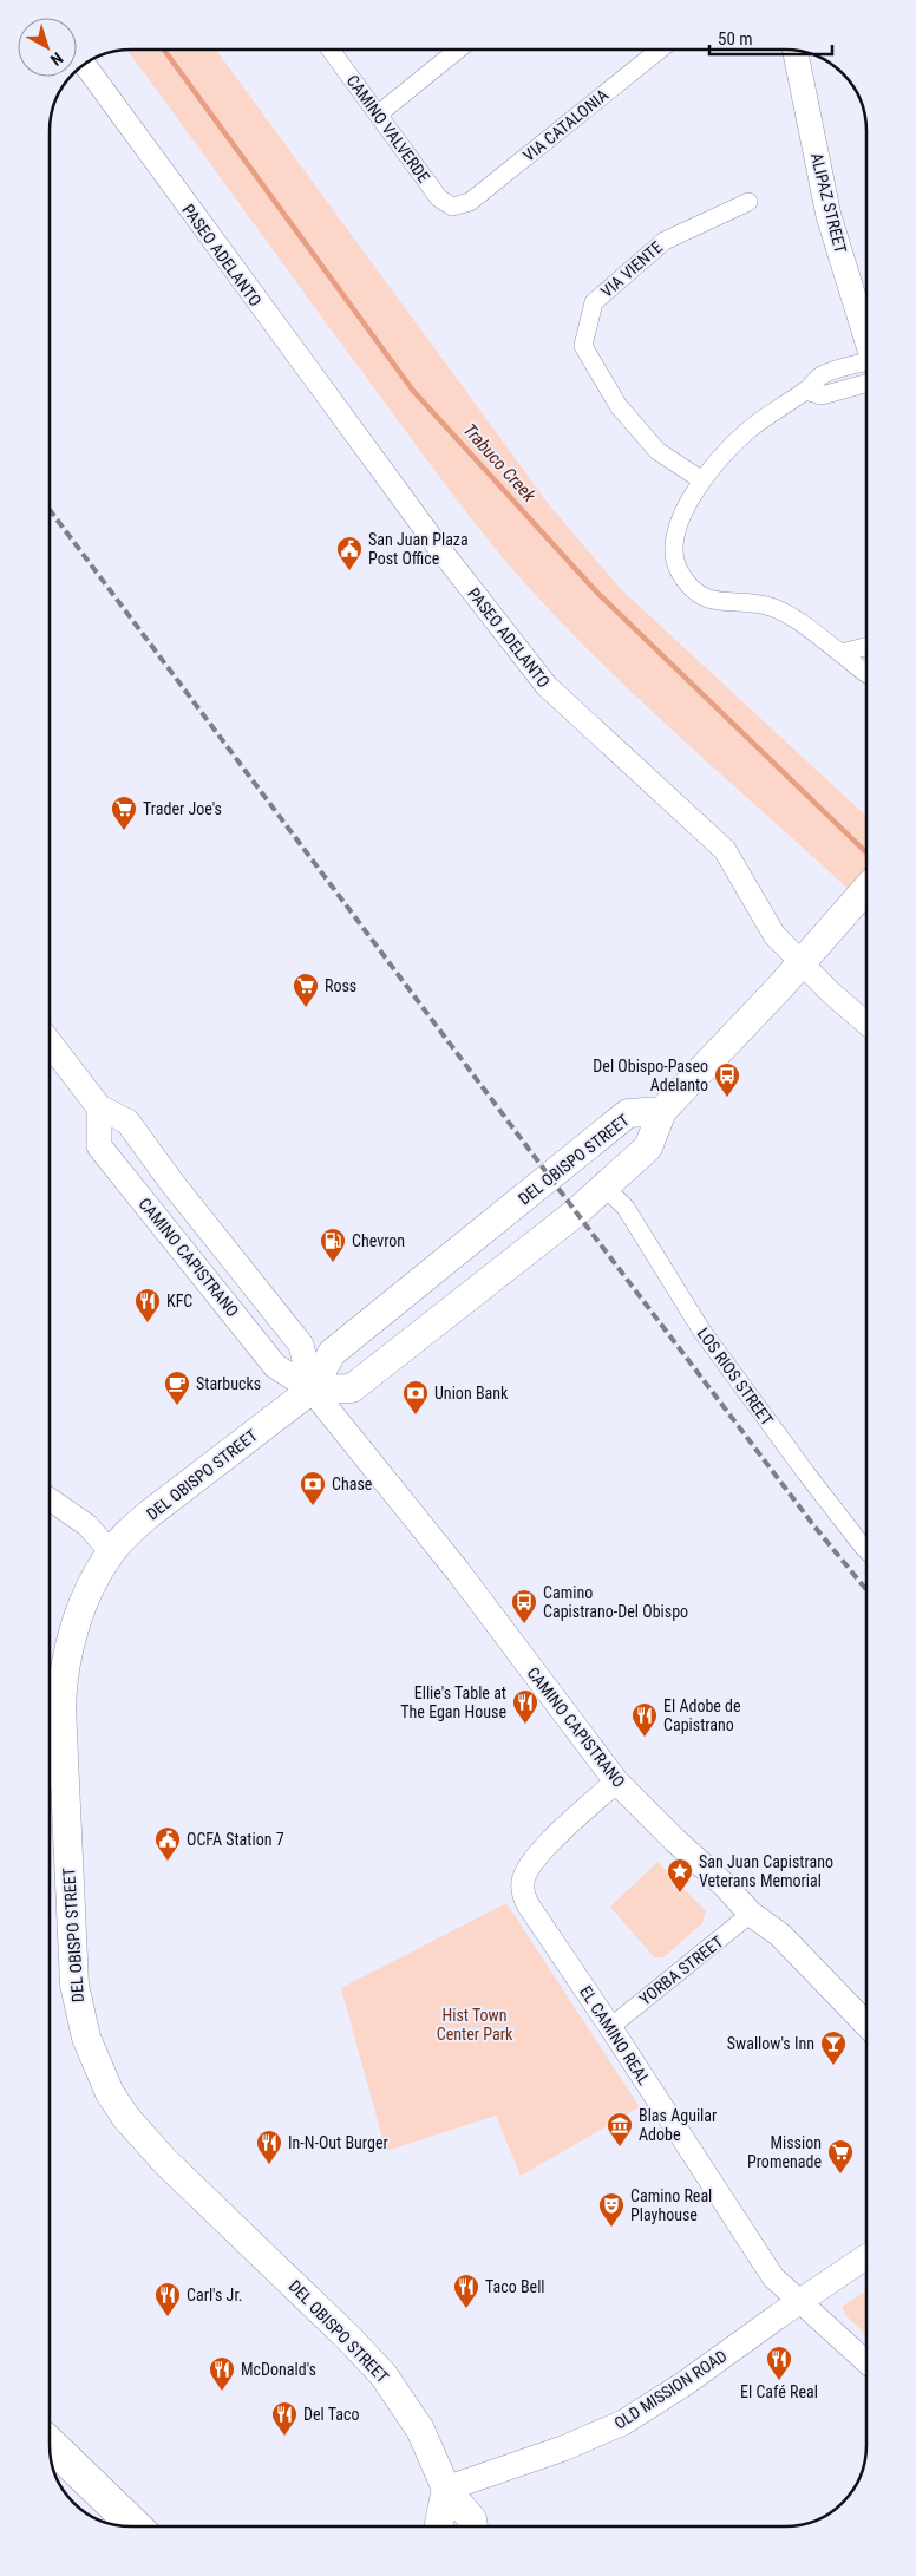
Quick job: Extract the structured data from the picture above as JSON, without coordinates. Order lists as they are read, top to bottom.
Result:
{
  "streets": {
    "main road": [
      "ALIPAZ STREET",
      "DEL OBISPO STREET",
      "CAMINO CAPISTRANO",
      "OLD MISSION ROAD"
    ],
    "street": [
      "VIA CATALONIA",
      "CAMINO VALVERDE",
      "PASEO ADELANTO",
      "VIA VIENTE",
      "LOS RIOS STREET",
      "YORBA STREET",
      "EL CAMINO REAL"
    ]
  },
  "crossings": [
    ["VIA CATALONIA", "CAMINO VALVERDE"],
    ["PASEO ADELANTO", "DEL OBISPO STREET"],
    ["DEL OBISPO STREET", "CAMINO CAPISTRANO"],
    ["DEL OBISPO STREET", "LOS RIOS STREET"],
    ["DEL OBISPO STREET", "OLD MISSION ROAD"],
    ["CAMINO CAPISTRANO", "YORBA STREET"],
    ["CAMINO CAPISTRANO", "EL CAMINO REAL"],
    ["YORBA STREET", "EL CAMINO REAL"],
    ["EL CAMINO REAL", "OLD MISSION ROAD"]
  ],
  "water": ["Trabuco Creek"],
  "parks": ["Hist Town Center Park"],
  "places": {
    "public building": ["San Juan Plaza Post Office", "OCFA Station 7"],
    "supermarket": ["Trader Joe's", "Ross", "Mission Promenade"],
    "bus stop": ["Del Obispo-Paseo Adelanto", "Camino Capistrano-Del Obispo"],
    "fuel station": ["Chevron"],
    "restaurant": [
      "KFC",
      "Ellie's Table at The Egan House",
      "El Adobe de Capistrano",
      "In-N-Out Burger",
      "Taco Bell",
      "Carl's Jr.",
      "El Café Real",
      "McDonald's",
      "Del Taco"
    ],
    "cafe": ["Starbucks"],
    "bank": ["Union Bank", "Chase"],
    "place": ["San Juan Capistrano Veterans Memorial"],
    "bar": ["Swallow's Inn"],
    "museum": ["Blas Aguilar Adobe"],
    "theatre": ["Camino Real Playhouse"]
  },
  "scale_bar": "50 m",
  "north": "bottom right"
}
